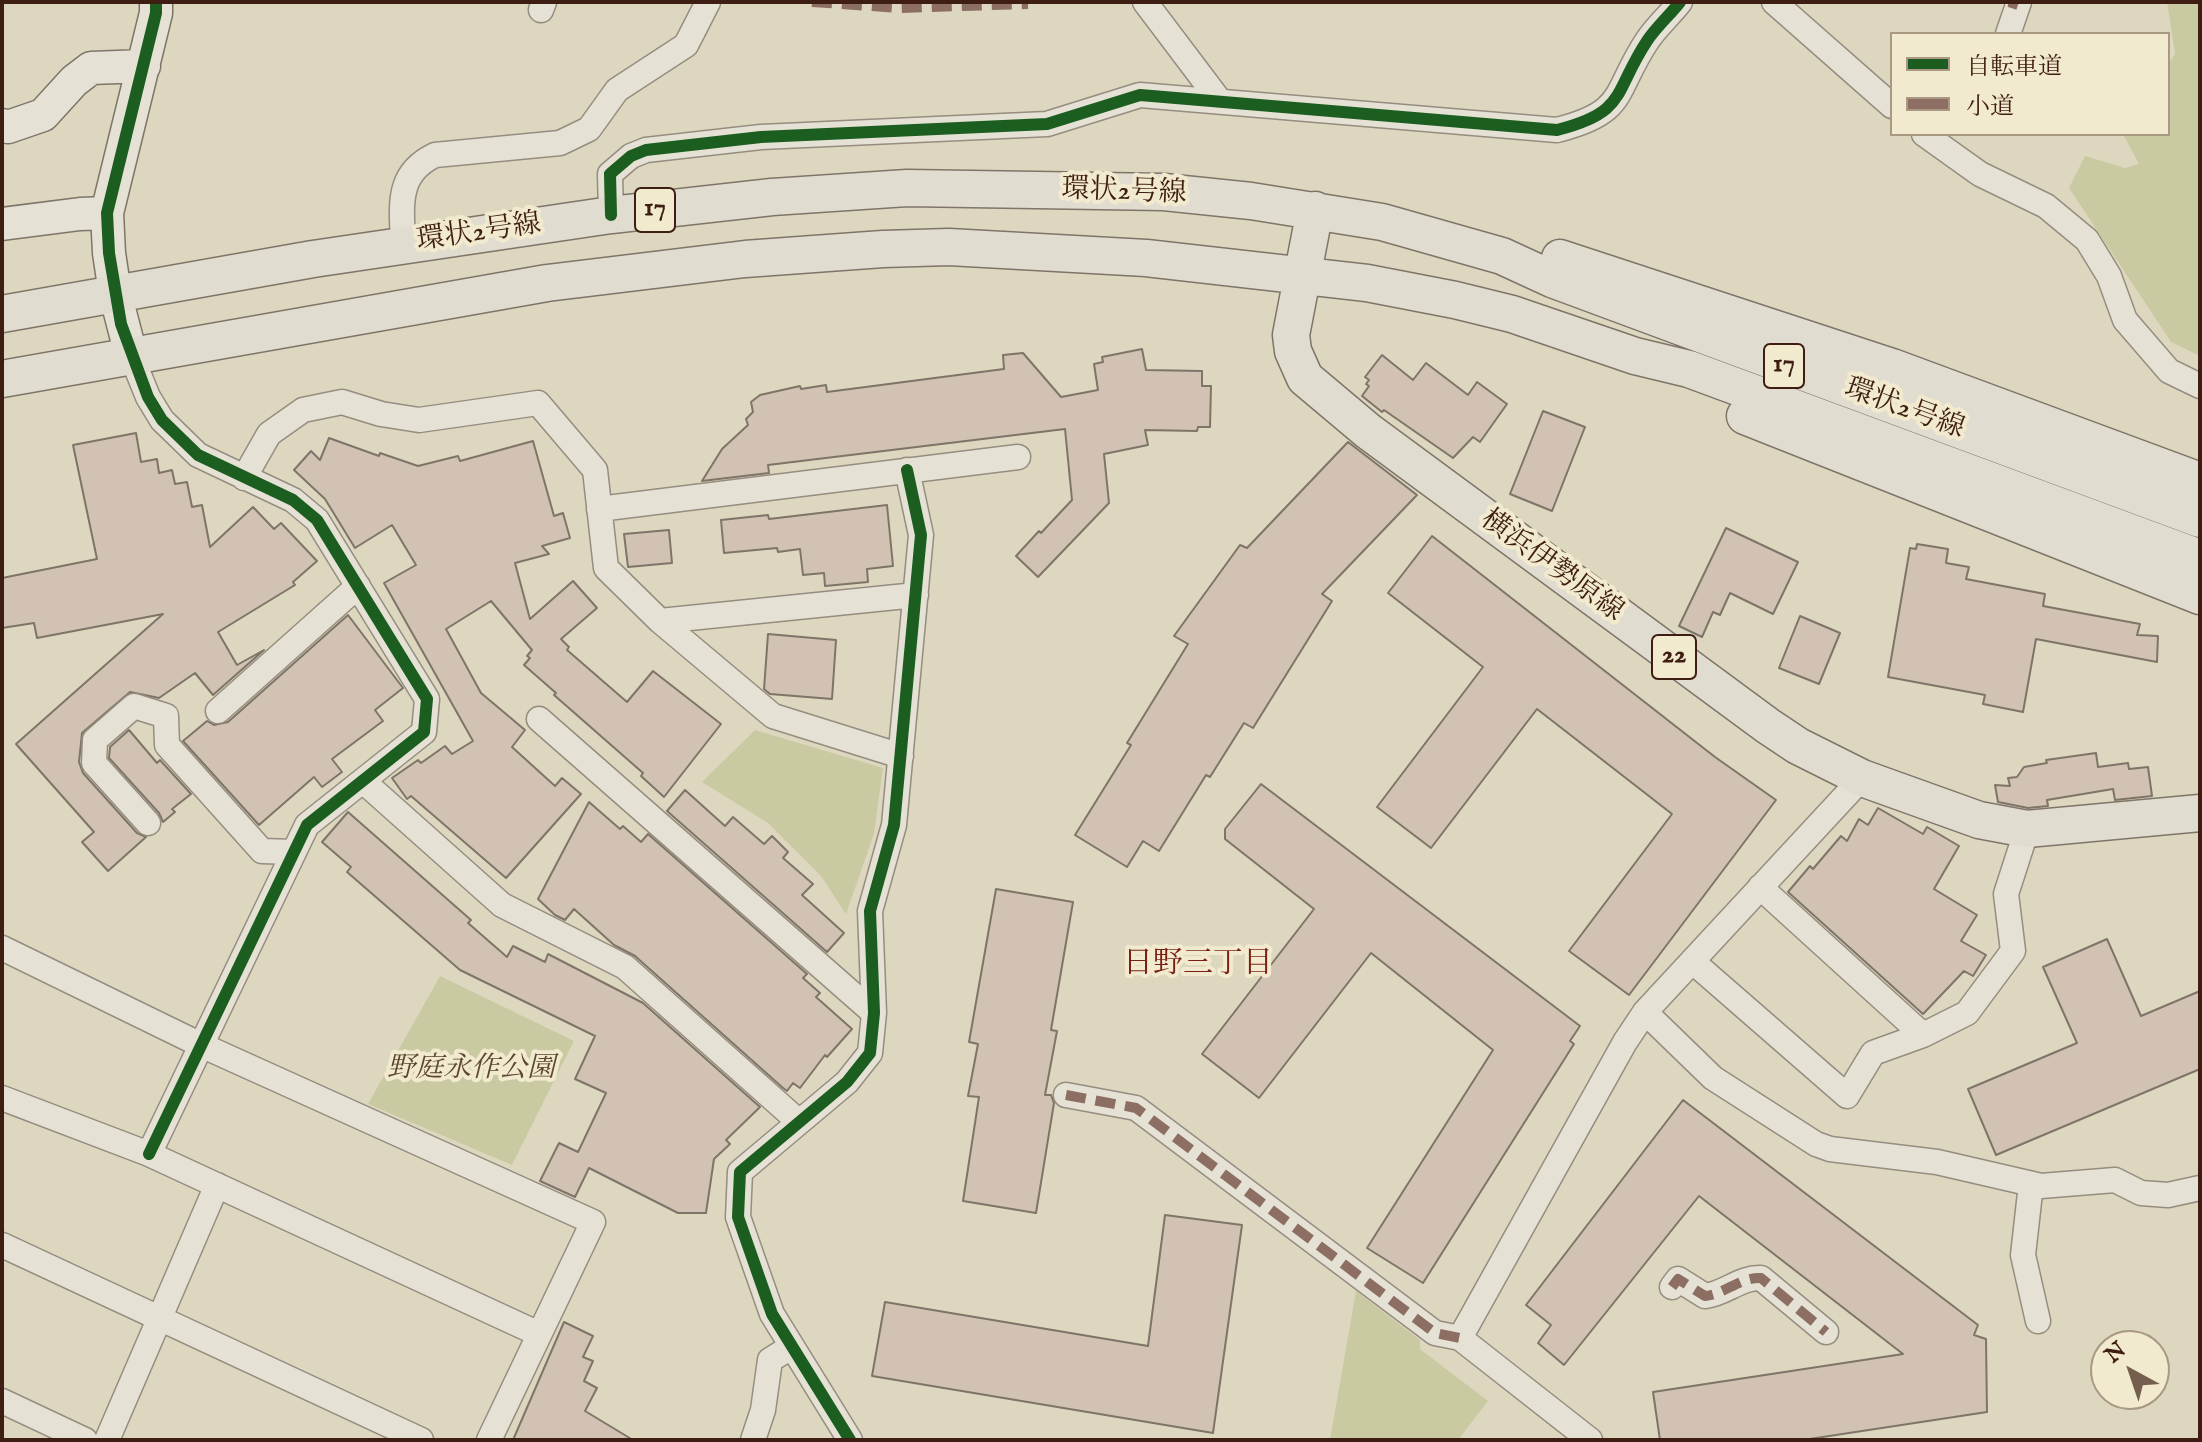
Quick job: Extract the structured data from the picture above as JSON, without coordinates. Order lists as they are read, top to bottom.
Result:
{
  "streets": {
    "main road": [
      "環状2号線",
      "17",
      "横浜伊勢原線",
      "22"
    ]
  },
  "crossings": [
    ["環状2号線", "横浜伊勢原線"]
  ],
  "districts": ["日野三丁目"],
  "parks": ["野庭永作公園"],
  "legend": ["自転車道", "小道"],
  "north": "top left"
}
